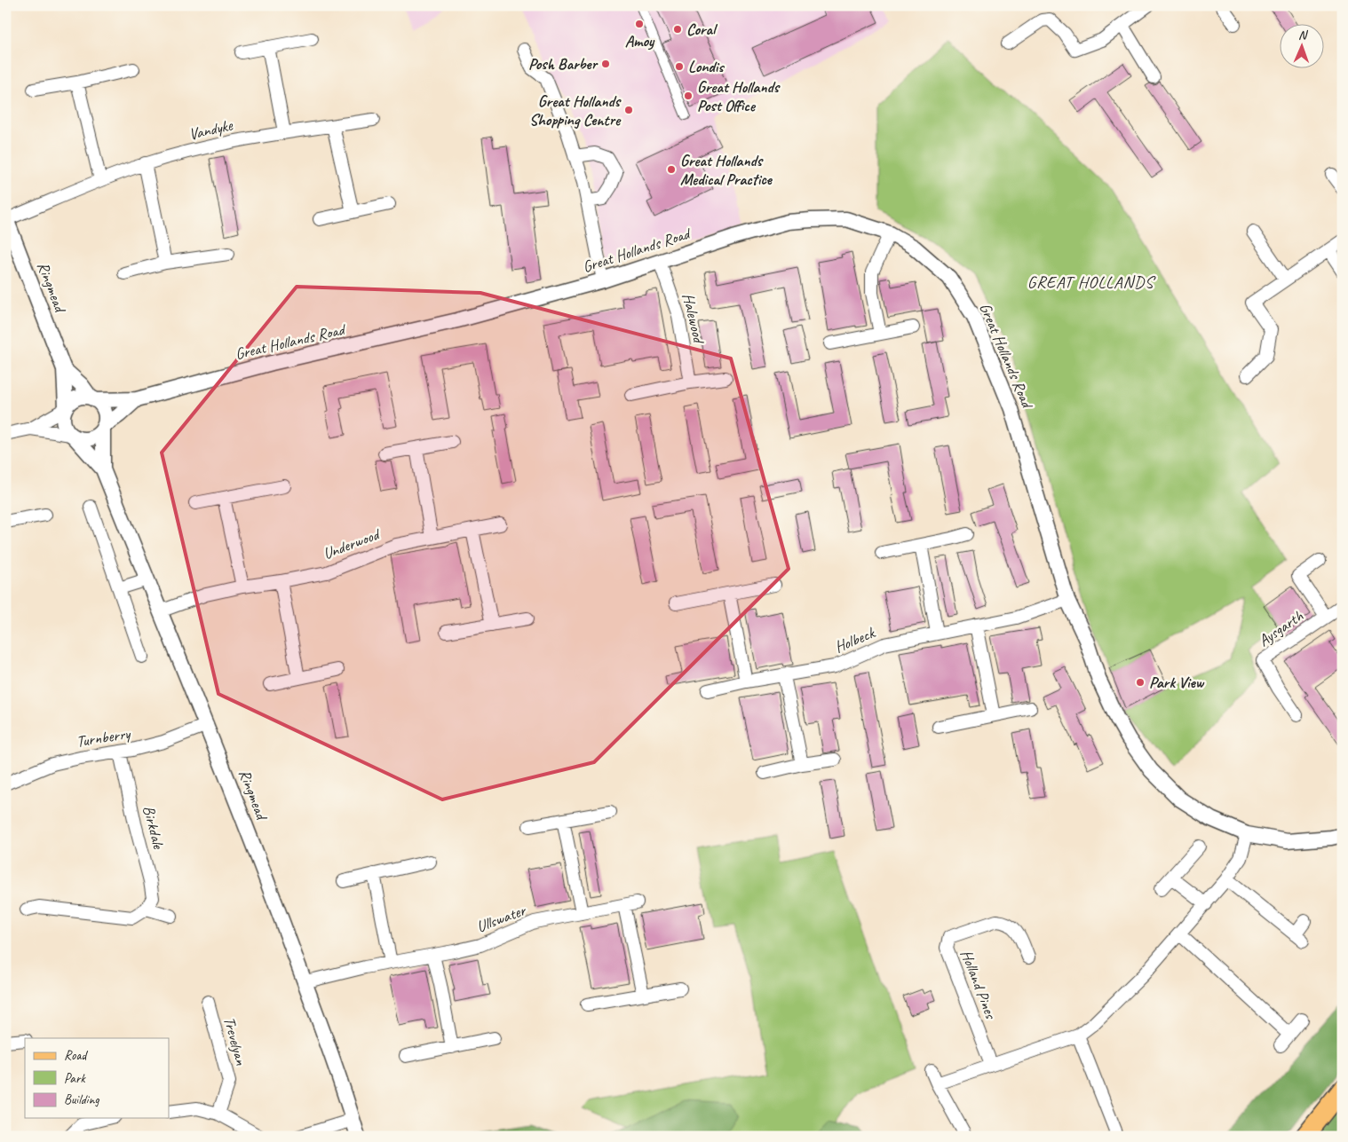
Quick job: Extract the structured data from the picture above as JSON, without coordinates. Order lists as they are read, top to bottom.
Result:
{
  "streets": {
    "street": [
      "Vandyke",
      "Great Hollands Road",
      "Ringmead",
      "Halewood",
      "Underwood",
      "Aysgarth",
      "Holbeck",
      "Turnberry",
      "Birkdale",
      "Ullswater",
      "Holland Pines",
      "Trevelyan"
    ]
  },
  "crossings": [
    ["Vandyke", "Ringmead"],
    ["Great Hollands Road", "Ringmead"],
    ["Great Hollands Road", "Halewood"],
    ["Great Hollands Road", "Holbeck"],
    ["Ringmead", "Underwood"],
    ["Ringmead", "Turnberry"],
    ["Ringmead", "Ullswater"],
    ["Turnberry", "Birkdale"]
  ],
  "districts": ["GREAT HOLLANDS"],
  "places": [
    "Amoy",
    "Coral",
    "Posh Barber",
    "Londis",
    "Great Hollands Post Office",
    "Great Hollands Shopping Centre",
    "Great Hollands Medical Practice",
    "Park View"
  ],
  "legend": ["Road", "Park", "Building"],
  "north": "top"
}
